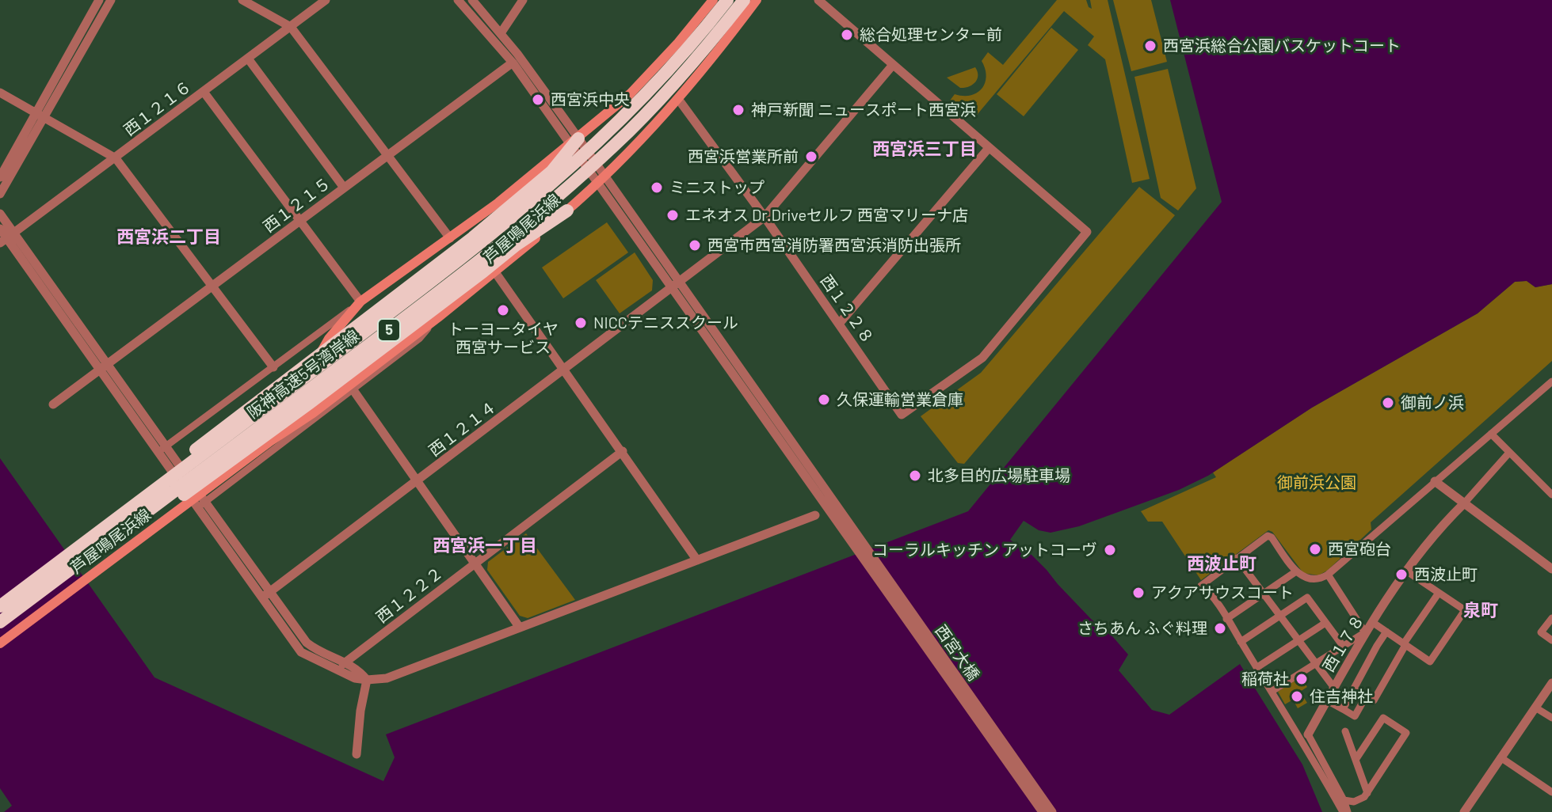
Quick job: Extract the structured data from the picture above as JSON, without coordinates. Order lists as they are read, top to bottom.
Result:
{
  "streets": {
    "highway": ["5", "阪神高速5号湾岸線"],
    "main road": ["芦屋鳴尾浜線"],
    "street": [
      "西１２１６",
      "西１２１５",
      "西１２２８",
      "西１２１４",
      "西１２２２",
      "西１７８",
      "西宮大橋"
    ]
  },
  "crossings": [
    ["芦屋鳴尾浜線", "西１２２８"],
    ["芦屋鳴尾浜線", "5"],
    ["西１２２８", "西１２１４"],
    ["5", "阪神高速5号湾岸線"]
  ],
  "districts": [
    "西宮浜三丁目",
    "西宮浜二丁目",
    "西宮浜一丁目",
    "西波止町",
    "泉町"
  ],
  "parks": ["御前浜公園"],
  "places": [
    "総合処理センター前",
    "西宮浜総合公園バスケットコート",
    "西宮浜中央",
    "神戸新聞 ニュースポート西宮浜",
    "西宮浜営業所前",
    "ミニストップ",
    "エネオス Dr.Driveセルフ 西宮マリーナ店",
    "西宮市西宮消防署西宮浜消防出張所",
    "トーヨータイヤ 西宮サービス",
    "NICCテニススクール",
    "久保運輸営業倉庫",
    "御前ノ浜",
    "北多目的広場駐車場",
    "西宮砲台",
    "コーラルキッチン アットコーヴ",
    "西波止町",
    "アクアサウスコート",
    "さちあん ふぐ料理",
    "稲荷社",
    "住吉神社"
  ]
}
